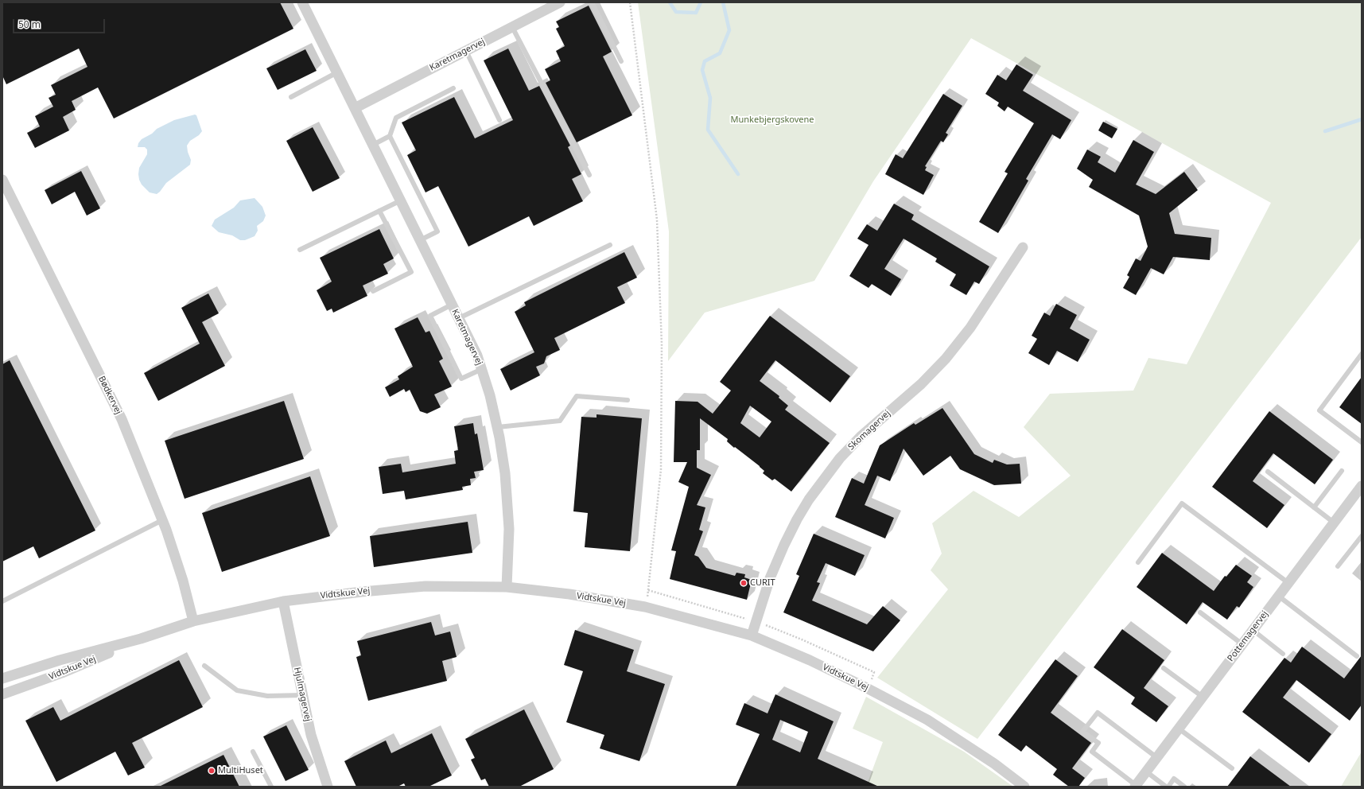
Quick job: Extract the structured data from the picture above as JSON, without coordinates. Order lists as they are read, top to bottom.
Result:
{
  "streets": {
    "street": [
      "Karetmagervej",
      "Bødkervej",
      "Skomagervej",
      "Vidtskue Vej",
      "Pottemagervej",
      "Hjulmagervej"
    ]
  },
  "crossings": [
    ["Karetmagervej", "Vidtskue Vej"],
    ["Bødkervej", "Vidtskue Vej"],
    ["Skomagervej", "Vidtskue Vej"],
    ["Vidtskue Vej", "Hjulmagervej"]
  ],
  "parks": ["Munkebjergskovene"],
  "places": ["CURIT", "MultiHuset"],
  "scale_bar": "50 m"
}
